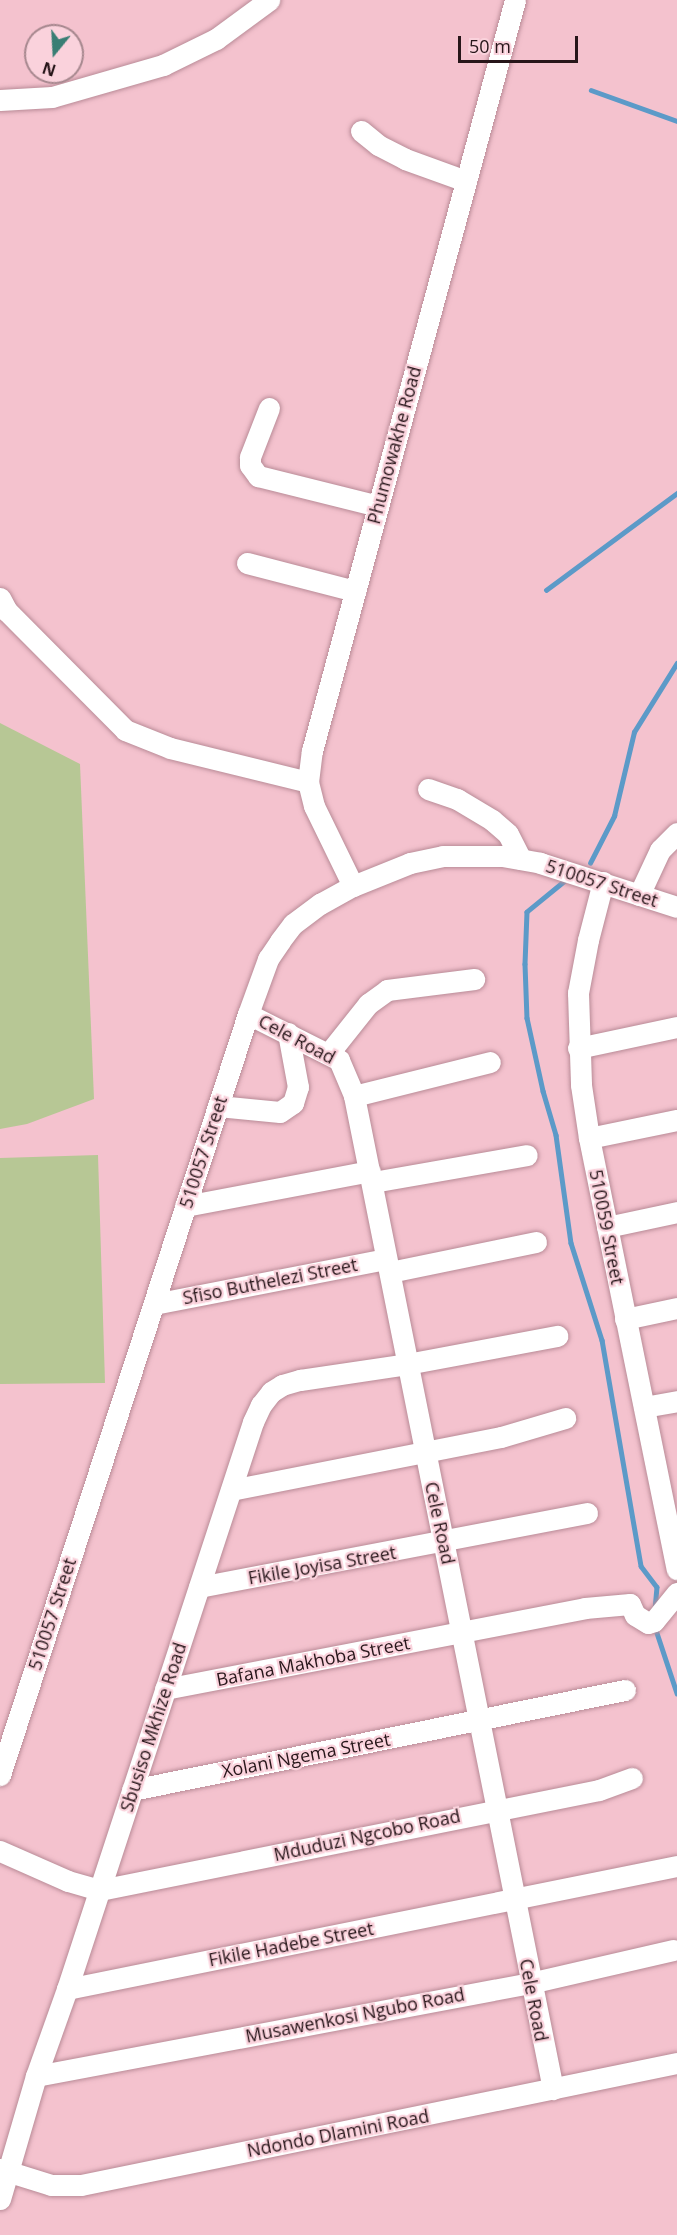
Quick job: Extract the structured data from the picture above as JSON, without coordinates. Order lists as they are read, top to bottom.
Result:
{
  "streets": {
    "street": [
      "Phumowakhe Road",
      "510057 Street",
      "Cele Road",
      "510059 Street",
      "Sfiso Buthelezi Street",
      "Fikile Joyisa Street",
      "Bafana Makhoba Street",
      "Sbusiso Mkhize Road",
      "Xolani Ngema Street",
      "Mduduzi Ngcobo Road",
      "Fikile Hadebe Street",
      "Musawenkosi Ngubo Road",
      "Ndondo Dlamini Road"
    ]
  },
  "crossings": [
    ["Phumowakhe Road", "510057 Street"],
    ["510057 Street", "Cele Road"],
    ["510057 Street", "510059 Street"],
    ["510057 Street", "Sfiso Buthelezi Street"],
    ["Cele Road", "Sfiso Buthelezi Street"],
    ["Cele Road", "Fikile Joyisa Street"],
    ["Cele Road", "Bafana Makhoba Street"],
    ["Cele Road", "Sbusiso Mkhize Road"],
    ["Cele Road", "Xolani Ngema Street"],
    ["Cele Road", "Mduduzi Ngcobo Road"],
    ["Cele Road", "Fikile Hadebe Street"],
    ["Cele Road", "Musawenkosi Ngubo Road"],
    ["Cele Road", "Ndondo Dlamini Road"],
    ["Fikile Joyisa Street", "Sbusiso Mkhize Road"],
    ["Bafana Makhoba Street", "Sbusiso Mkhize Road"],
    ["Sbusiso Mkhize Road", "Xolani Ngema Street"],
    ["Sbusiso Mkhize Road", "Mduduzi Ngcobo Road"],
    ["Sbusiso Mkhize Road", "Fikile Hadebe Street"],
    ["Sbusiso Mkhize Road", "Musawenkosi Ngubo Road"],
    ["Sbusiso Mkhize Road", "Ndondo Dlamini Road"]
  ],
  "scale_bar": "50 m",
  "north": "bottom"
}
